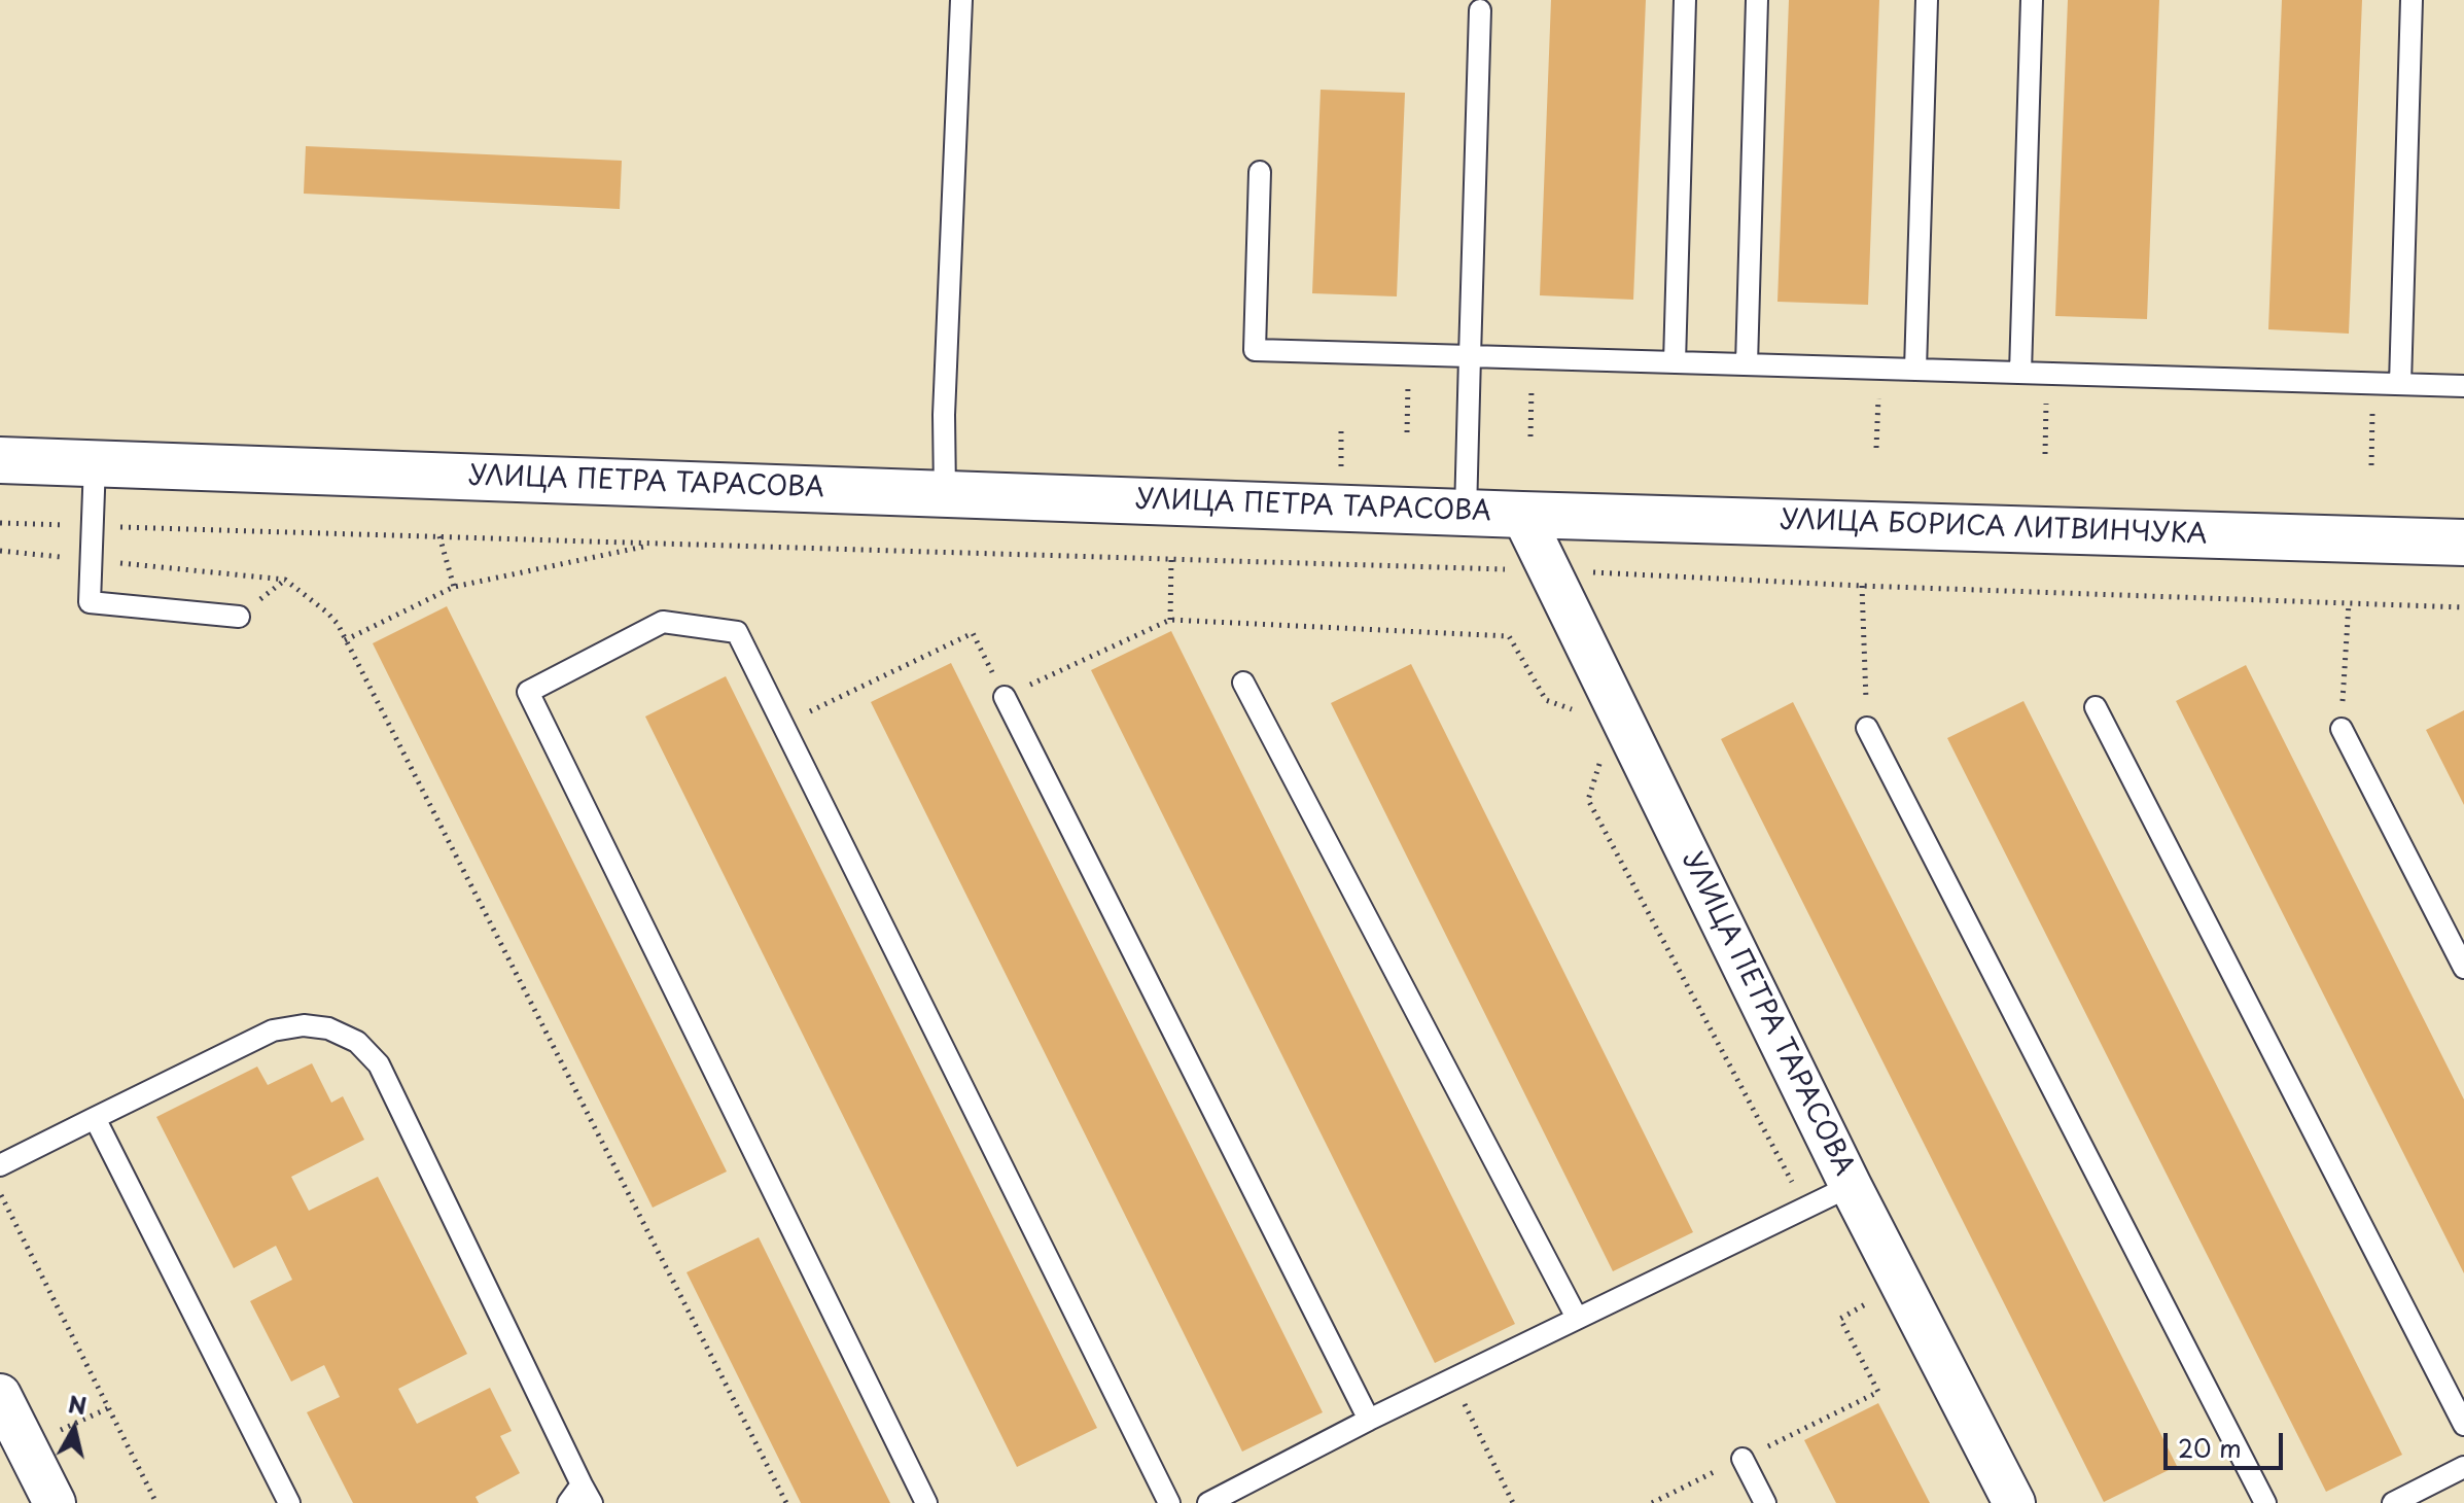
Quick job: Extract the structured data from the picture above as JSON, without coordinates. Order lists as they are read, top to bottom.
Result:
{
  "streets": {
    "street": ["УЛИЦА ПЕТРА ТАРАСОВА", "УЛИЦА БОРИСА ЛИТВИНЧУКА"]
  },
  "crossings": [
    ["УЛИЦА ПЕТРА ТАРАСОВА", "УЛИЦА БОРИСА ЛИТВИНЧУКА"]
  ],
  "scale_bar": "20 m",
  "north": "top"
}
